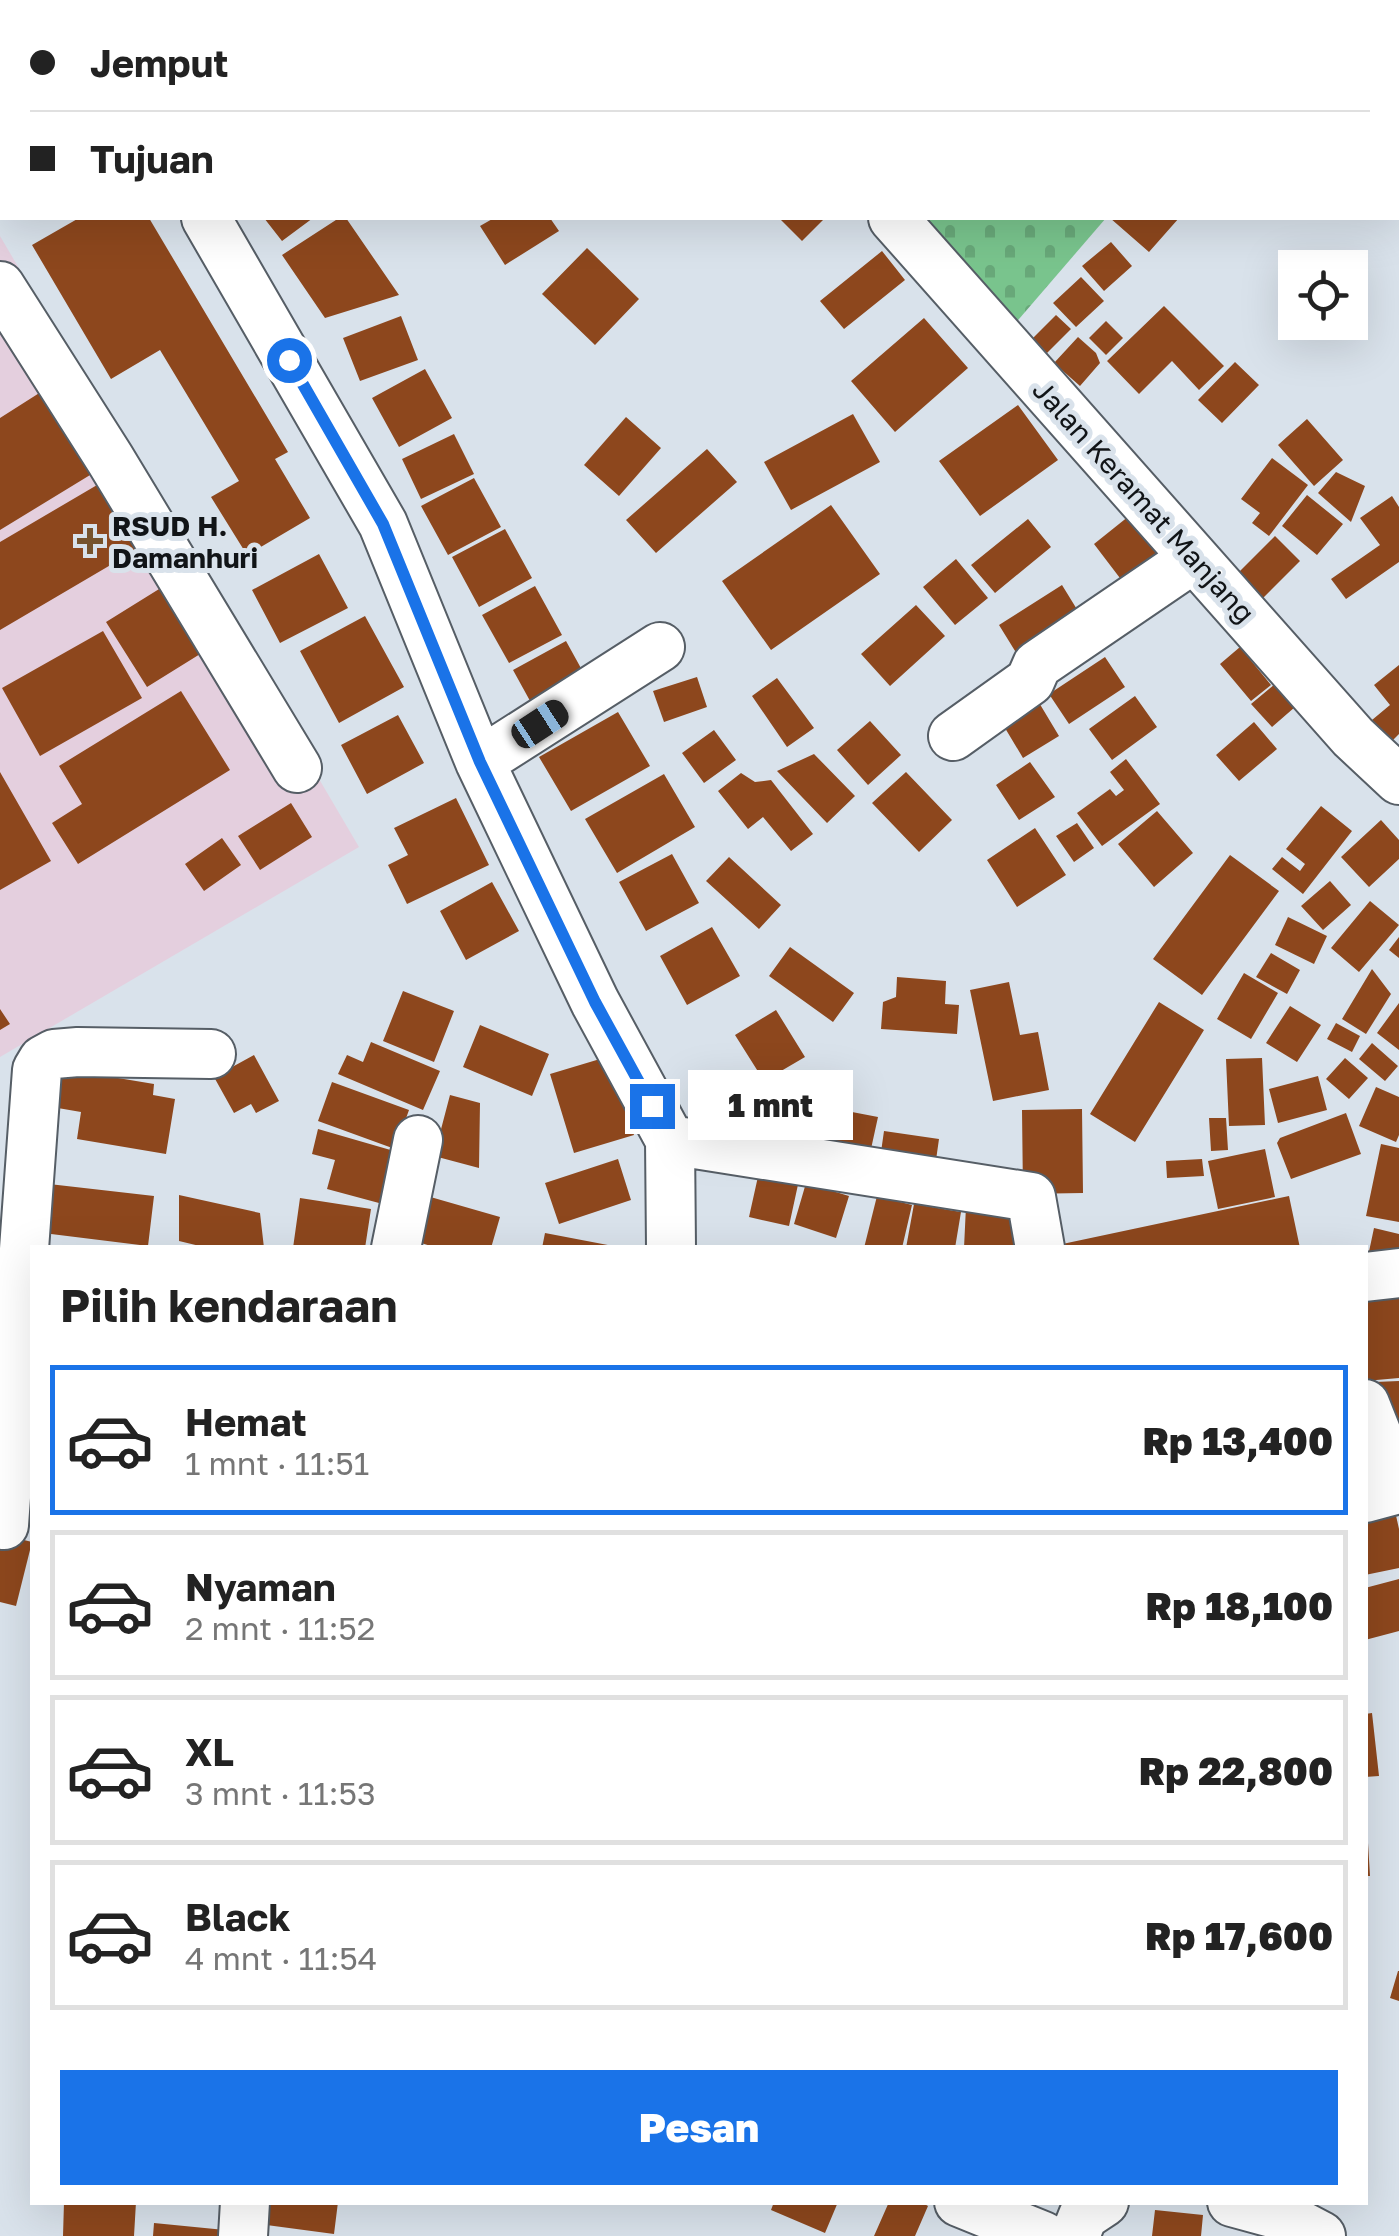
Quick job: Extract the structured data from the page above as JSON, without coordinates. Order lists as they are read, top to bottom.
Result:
{
  "streets": {
    "street": ["Jalan Keramat Manjang"]
  },
  "places": {
    "health": ["RSUD H. Damanhuri"]
  },
  "page": {
    "banner": ["Jemput", "Tujuan"],
    "bubble": "1 mnt",
    "heading": "Pilih kendaraan",
    "list": [
      {
        "name": "Hemat",
        "note": "1 mnt · 11:51",
        "value": "Rp 13,400"
      },
      {
        "name": "Nyaman",
        "note": "2 mnt · 11:52",
        "value": "Rp 18,100"
      },
      {
        "name": "XL",
        "note": "3 mnt · 11:53",
        "value": "Rp 22,800"
      },
      {
        "name": "Black",
        "note": "4 mnt · 11:54",
        "value": "Rp 17,600"
      }
    ],
    "buttons": "Pesan"
  }
}
